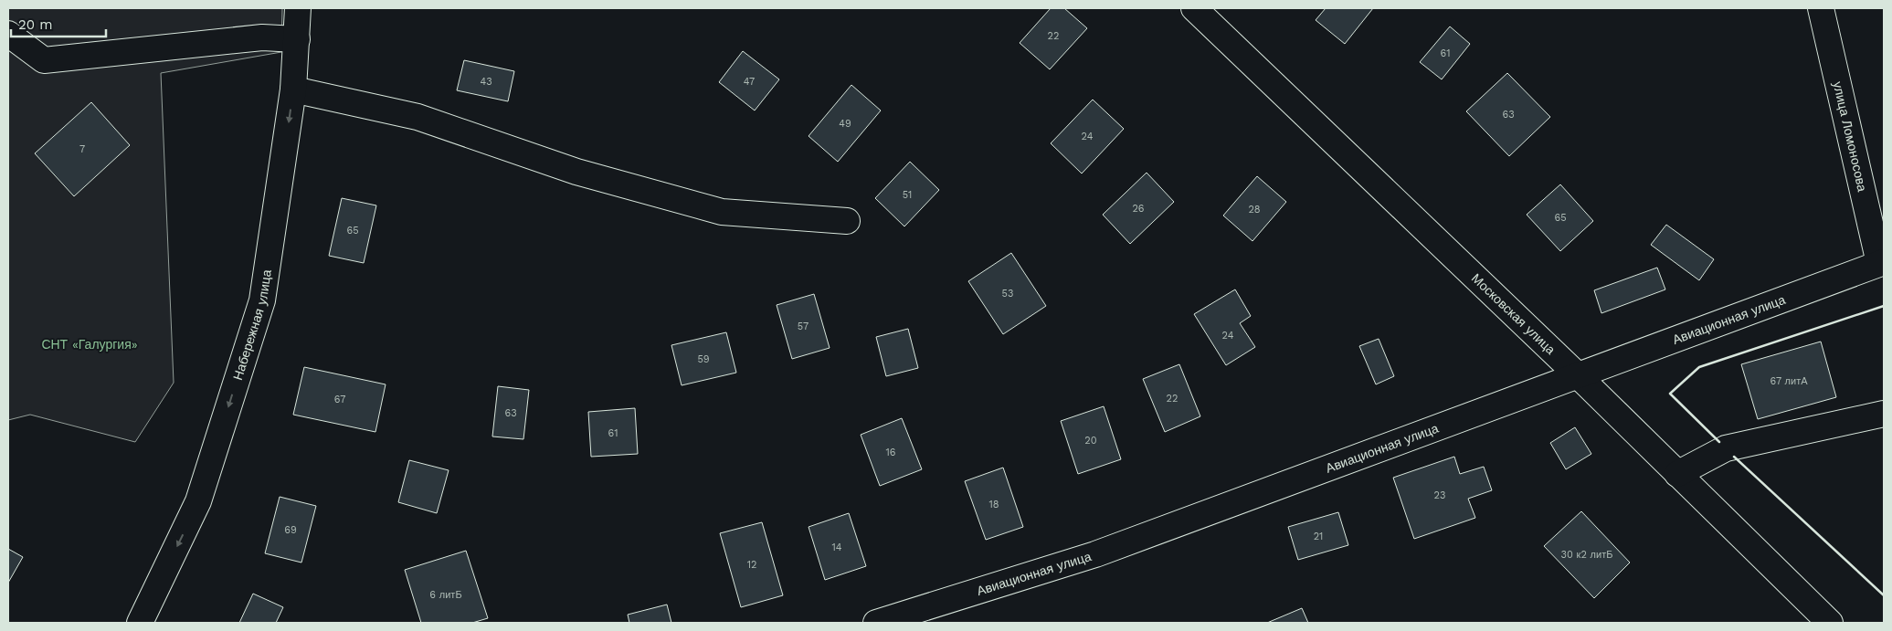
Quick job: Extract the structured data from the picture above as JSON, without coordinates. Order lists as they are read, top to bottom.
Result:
{
  "streets": {
    "street": [
      "улица Ломоносова",
      "Московская улица",
      "Авиационная улица",
      "Набережная улица"
    ]
  },
  "crossings": [
    ["улица Ломоносова", "Авиационная улица"],
    ["Московская улица", "Авиационная улица"]
  ],
  "one_way": ["Набережная улица"],
  "parks": ["СНТ «Галургия»"],
  "house_numbers": [
    "22",
    "61",
    "43",
    "47",
    "63",
    "49",
    "24",
    "7",
    "51",
    "26",
    "28",
    "65",
    "65",
    "53",
    "57",
    "24",
    "59",
    "67 литА",
    "22",
    "67",
    "63",
    "61",
    "20",
    "16",
    "23",
    "18",
    "69",
    "21",
    "14",
    "30 к2 литБ",
    "12",
    "6 литБ"
  ],
  "scale_bar": "20 m"
}
